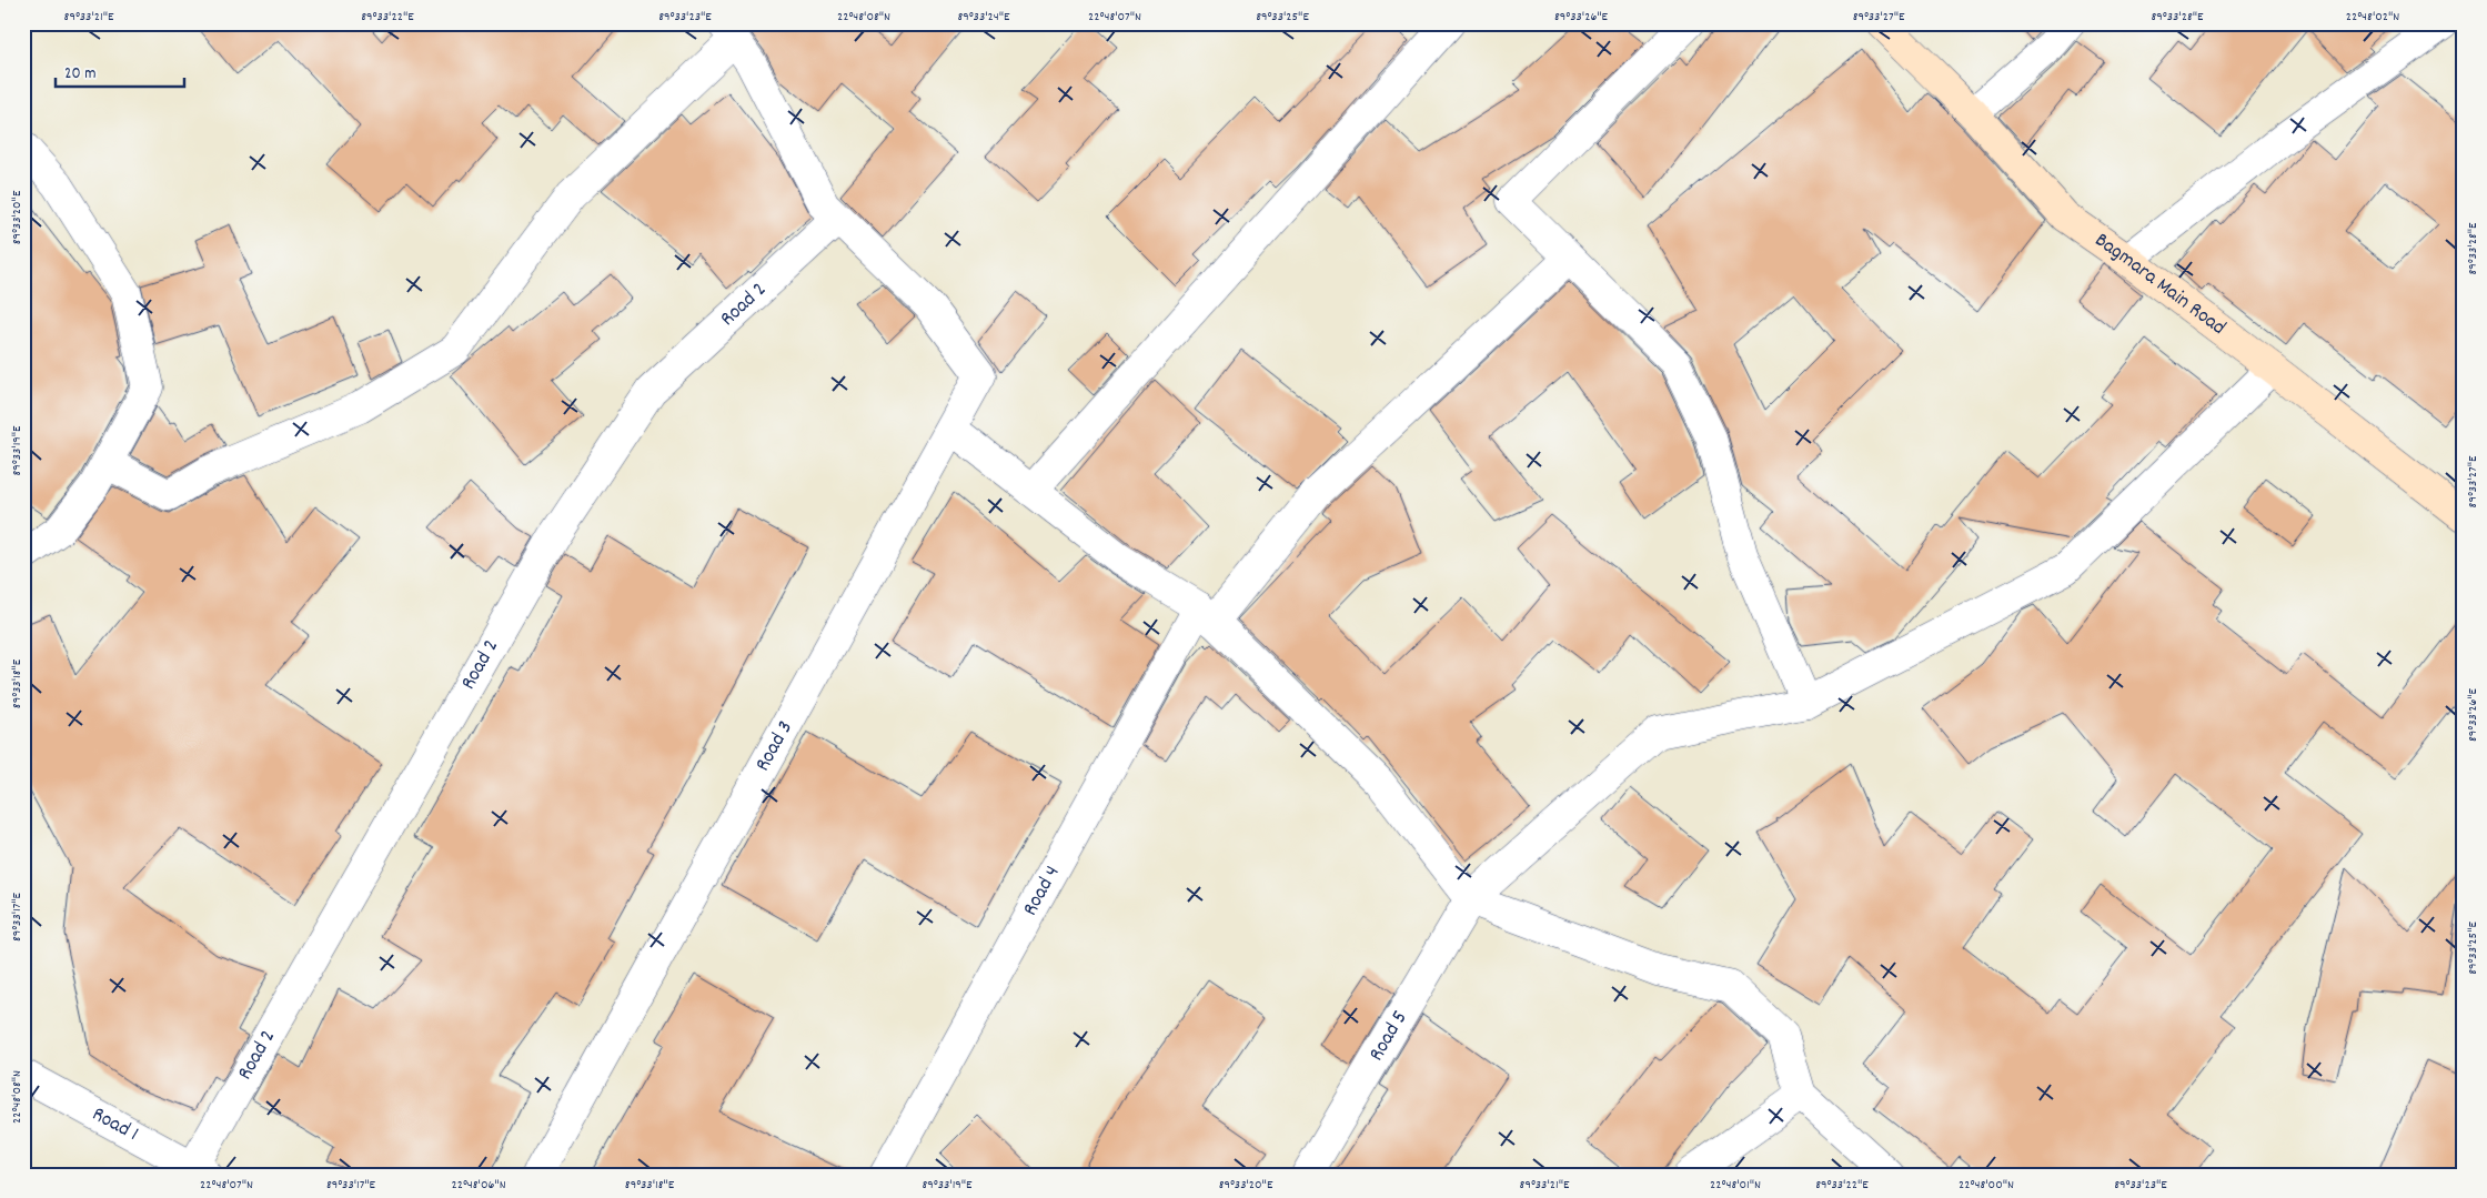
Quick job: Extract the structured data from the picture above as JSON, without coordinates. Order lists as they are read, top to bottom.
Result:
{
  "streets": {
    "street": [
      "Bagmara Main Road",
      "Road 2",
      "Road 3",
      "Road 4",
      "Road 5",
      "Road 1"
    ]
  },
  "crossings": [
    ["Bagmara Main Road", "Road 5"],
    ["Road 2", "Road 3"],
    ["Road 2", "Road 1"]
  ],
  "scale_bar": "20 m",
  "coordinates": [
    "89°33'21\"E",
    "89°33'22\"E",
    "89°33'23\"E",
    "22°48'08\"N",
    "89°33'24\"E",
    "22°48'07\"N",
    "89°33'25\"E",
    "89°33'26\"E",
    "89°33'27\"E",
    "89°33'28\"E",
    "22°48'02\"N",
    "89°33'20\"E",
    "89°33'19\"E",
    "89°33'18\"E",
    "89°33'17\"E",
    "22°48'06\"N",
    "22°48'01\"N",
    "22°48'00\"N"
  ]
}
